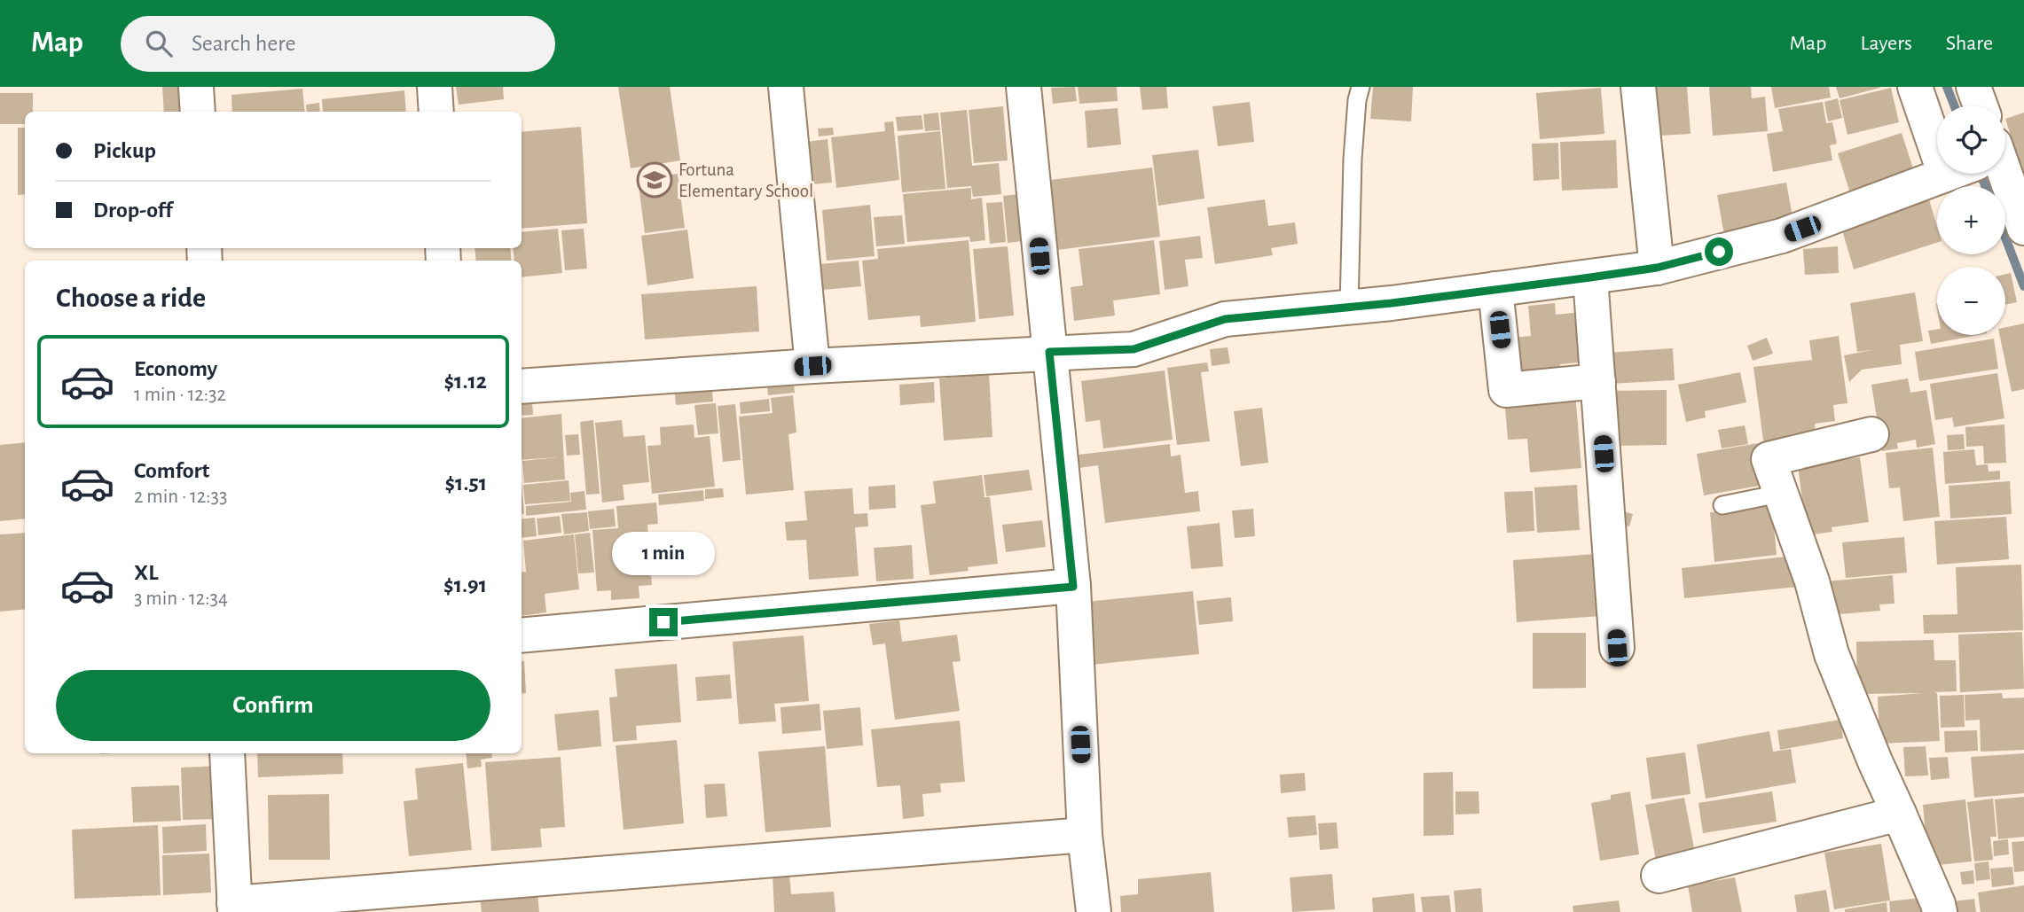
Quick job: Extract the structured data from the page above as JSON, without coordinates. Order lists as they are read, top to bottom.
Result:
{
  "places": {
    "school or university": ["Fortuna Elementary School"]
  },
  "page": {
    "header": "Map",
    "search": "Search here",
    "nav": ["Map", "Layers", "Share"],
    "map_buttons": ["+", "−"],
    "banner": ["Pickup", "Drop-off"],
    "heading": "Choose a ride",
    "list": [
      {
        "name": "Economy",
        "note": "1 min · 12:32",
        "value": "$1.12"
      },
      {
        "name": "Comfort",
        "note": "2 min · 12:33",
        "value": "$1.51"
      },
      {
        "name": "XL",
        "note": "3 min · 12:34",
        "value": "$1.91"
      }
    ],
    "bubble": "1 min",
    "buttons": "Confirm"
  }
}
